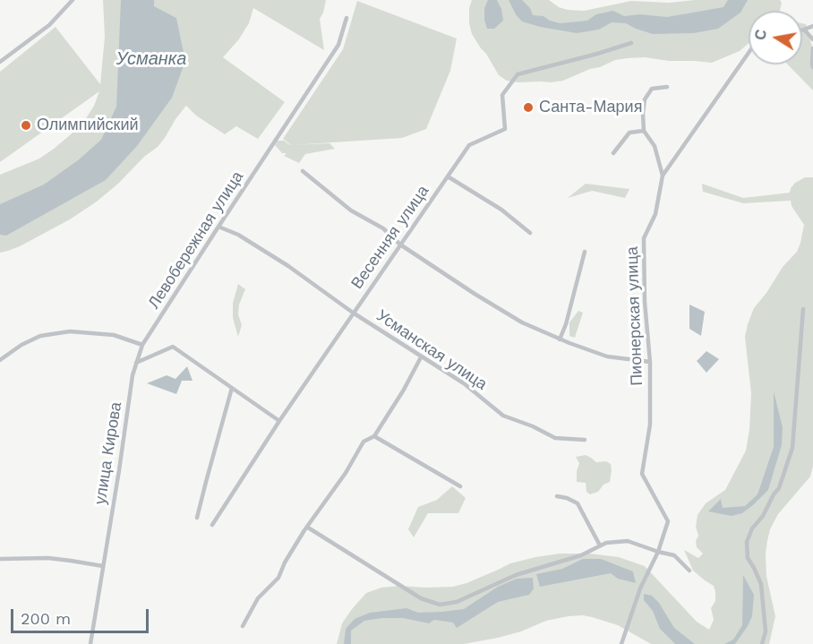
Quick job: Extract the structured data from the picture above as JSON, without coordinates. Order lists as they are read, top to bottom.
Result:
{
  "streets": {
    "street": [
      "Весенняя улица",
      "Левобережная улица",
      "Пионерская улица",
      "Усманская улица",
      "улица Кирова"
    ]
  },
  "crossings": [
    ["Весенняя улица", "Усманская улица"],
    ["Левобережная улица", "Усманская улица"],
    ["Левобережная улица", "улица Кирова"]
  ],
  "water": ["Усманка"],
  "places": ["Санта-Мария", "Олимпийский"],
  "scale_bar": "200 m",
  "north": "left"
}
